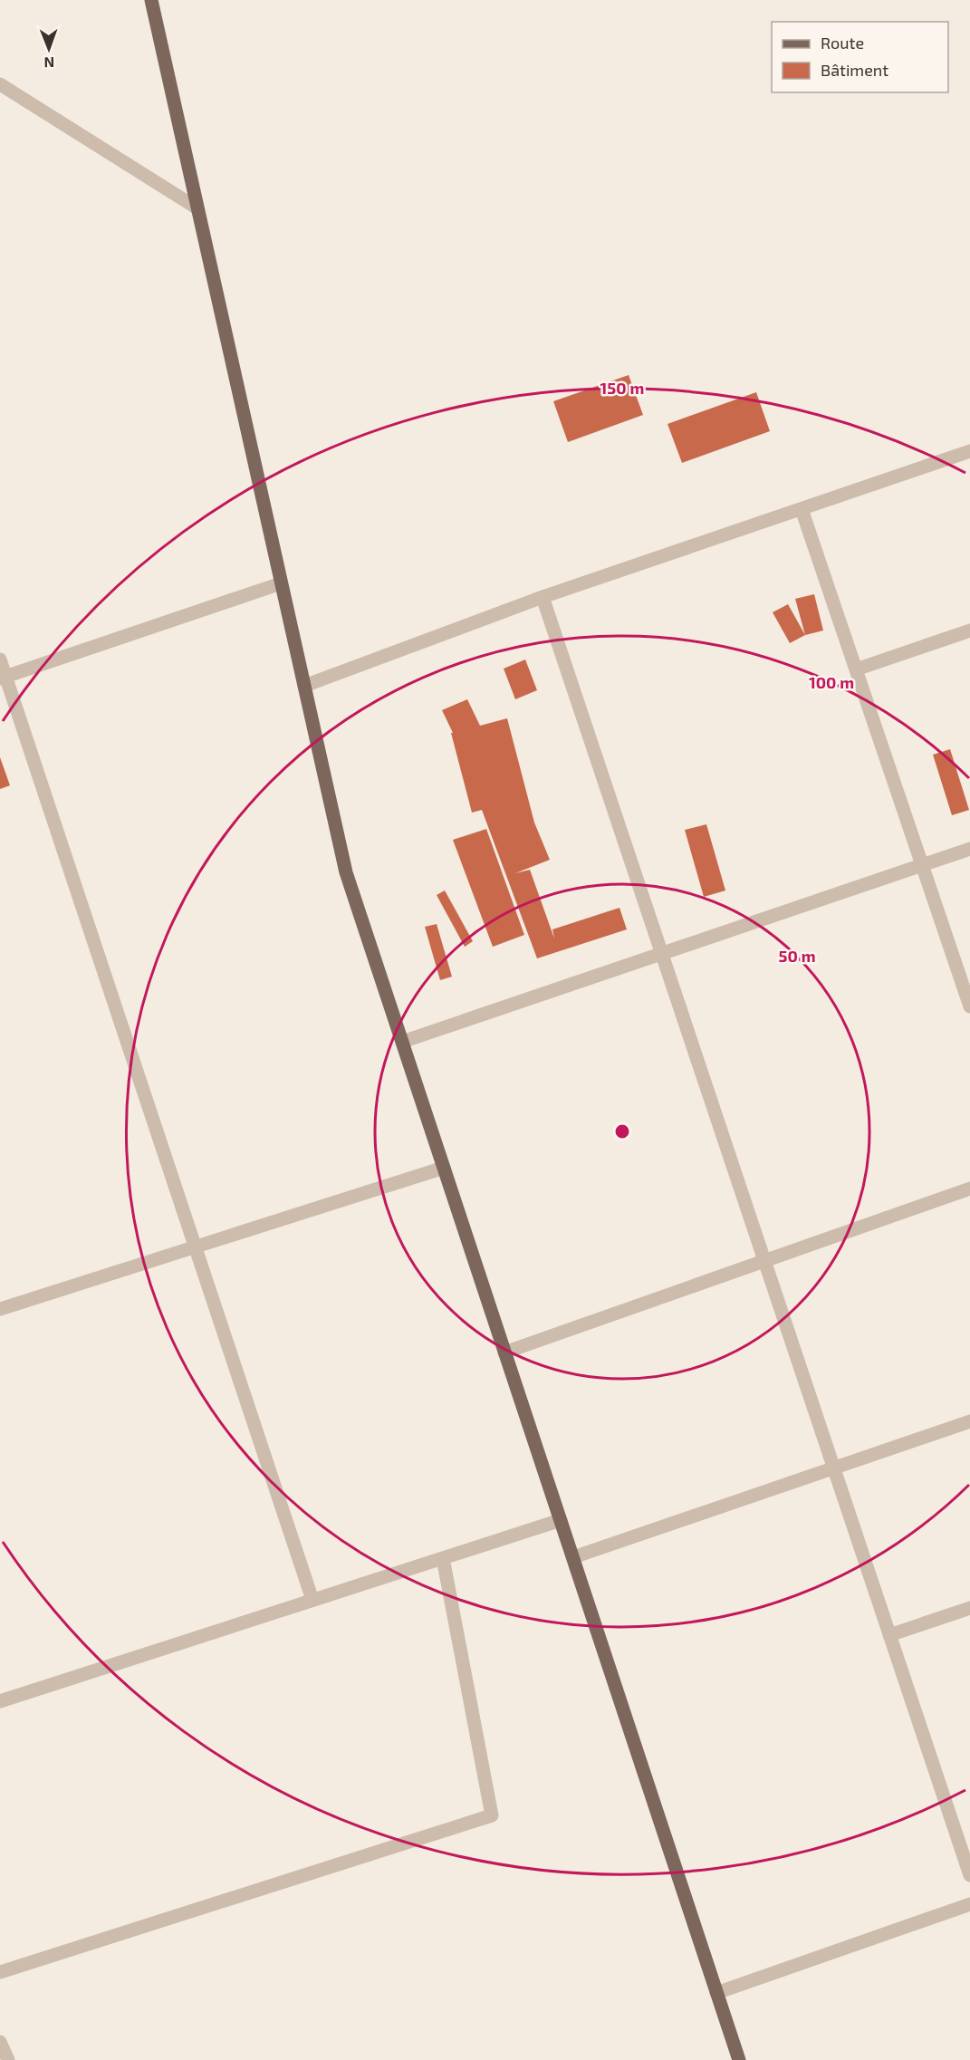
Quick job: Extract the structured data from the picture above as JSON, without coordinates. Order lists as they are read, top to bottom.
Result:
{
  "legend": ["Route", "Bâtiment"],
  "north": "bottom",
  "rings": ["150 m", "100 m", "50 m"]
}
